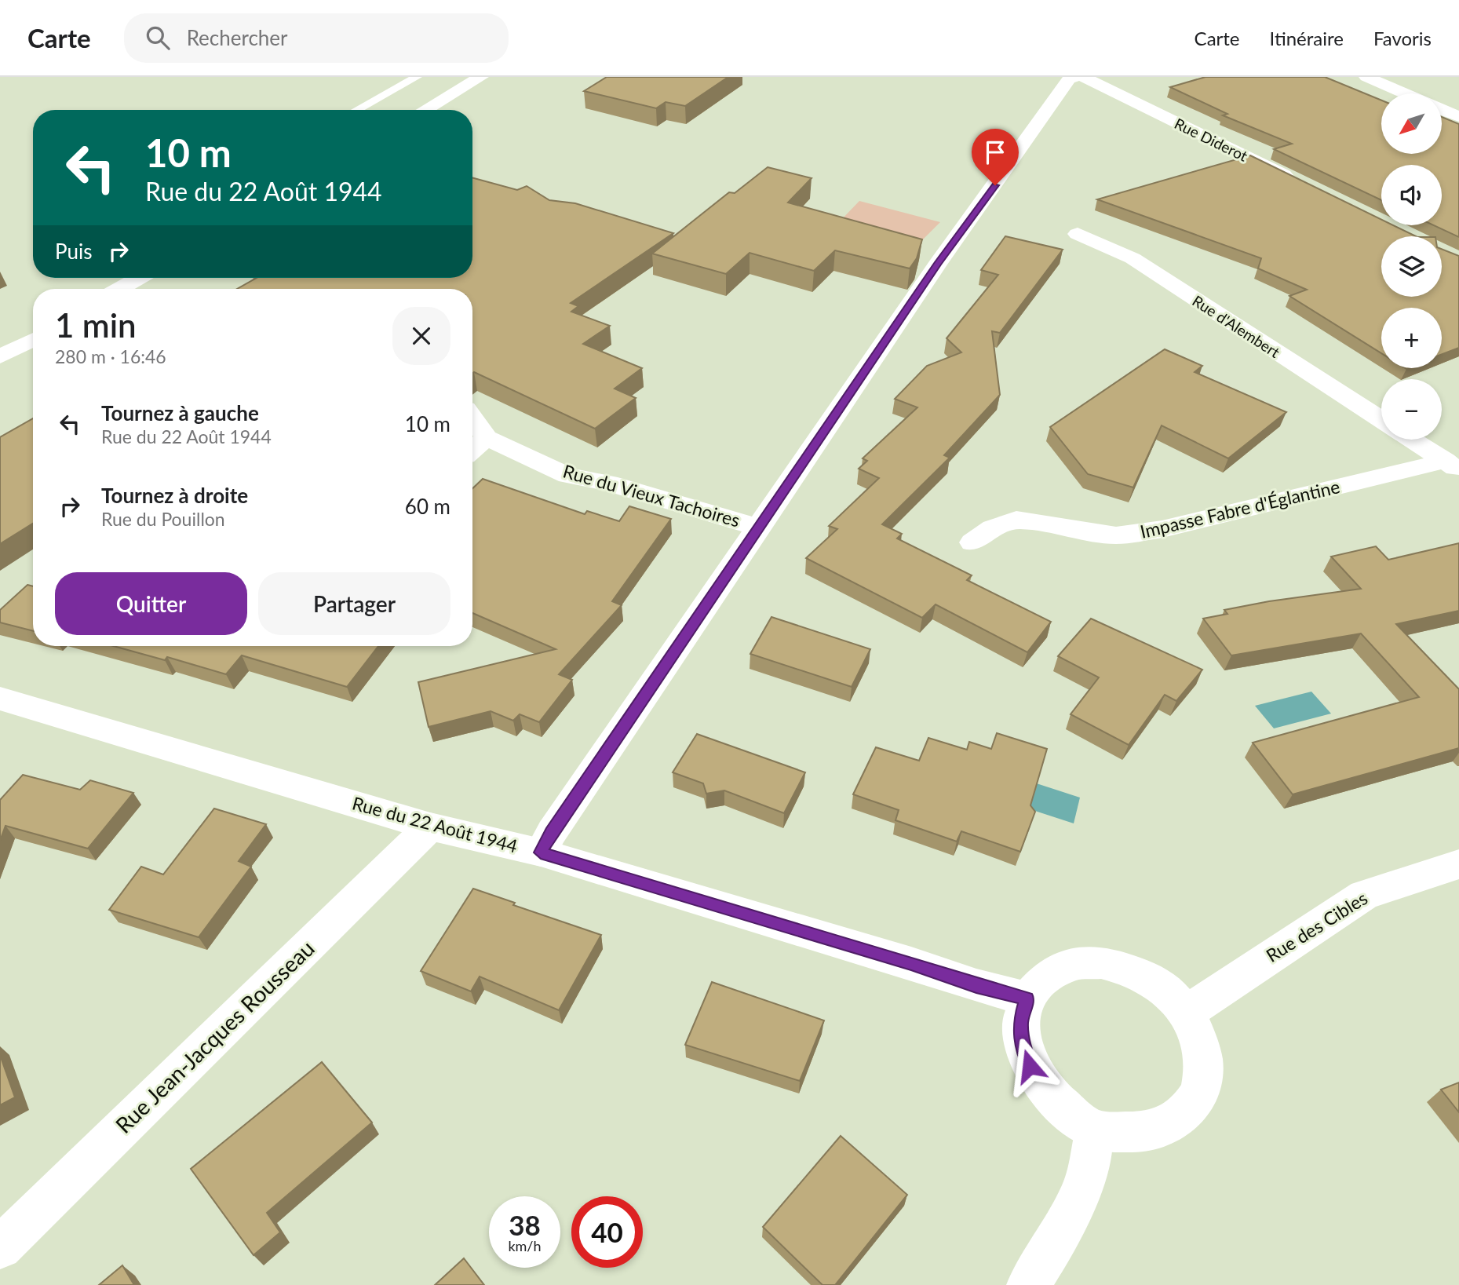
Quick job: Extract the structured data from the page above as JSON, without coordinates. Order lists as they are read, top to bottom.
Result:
{
  "streets": {
    "street": [
      "Rue Diderot",
      "Rue d'Alembert",
      "Rue du Vieux Tachoires",
      "Impasse Fabre d'Églantine",
      "Rue du 22 Août 1944",
      "Rue des Cibles",
      "Rue Jean-Jacques Rousseau"
    ]
  },
  "crossings": [
    ["Rue du 22 Août 1944", "Rue des Cibles"],
    ["Rue du 22 Août 1944", "Rue Jean-Jacques Rousseau"]
  ],
  "north": "bottom left",
  "page": {
    "header": "Carte",
    "search": "Rechercher",
    "nav": ["Carte", "Itinéraire", "Favoris"],
    "map_buttons": ["+", "−"],
    "turn": ["10 m", "Rue du 22 Août 1944"],
    "then": "Puis",
    "heading": ["1 min", "280 m · 16:46"],
    "list": [
      {
        "name": "Tournez à gauche",
        "note": "Rue du 22 Août 1944",
        "value": "10 m"
      },
      {
        "name": "Tournez à droite",
        "note": "Rue du Pouillon",
        "value": "60 m"
      }
    ],
    "buttons": ["Quitter", "Partager"],
    "speed": "38 km/h",
    "limit": "40"
  }
}
